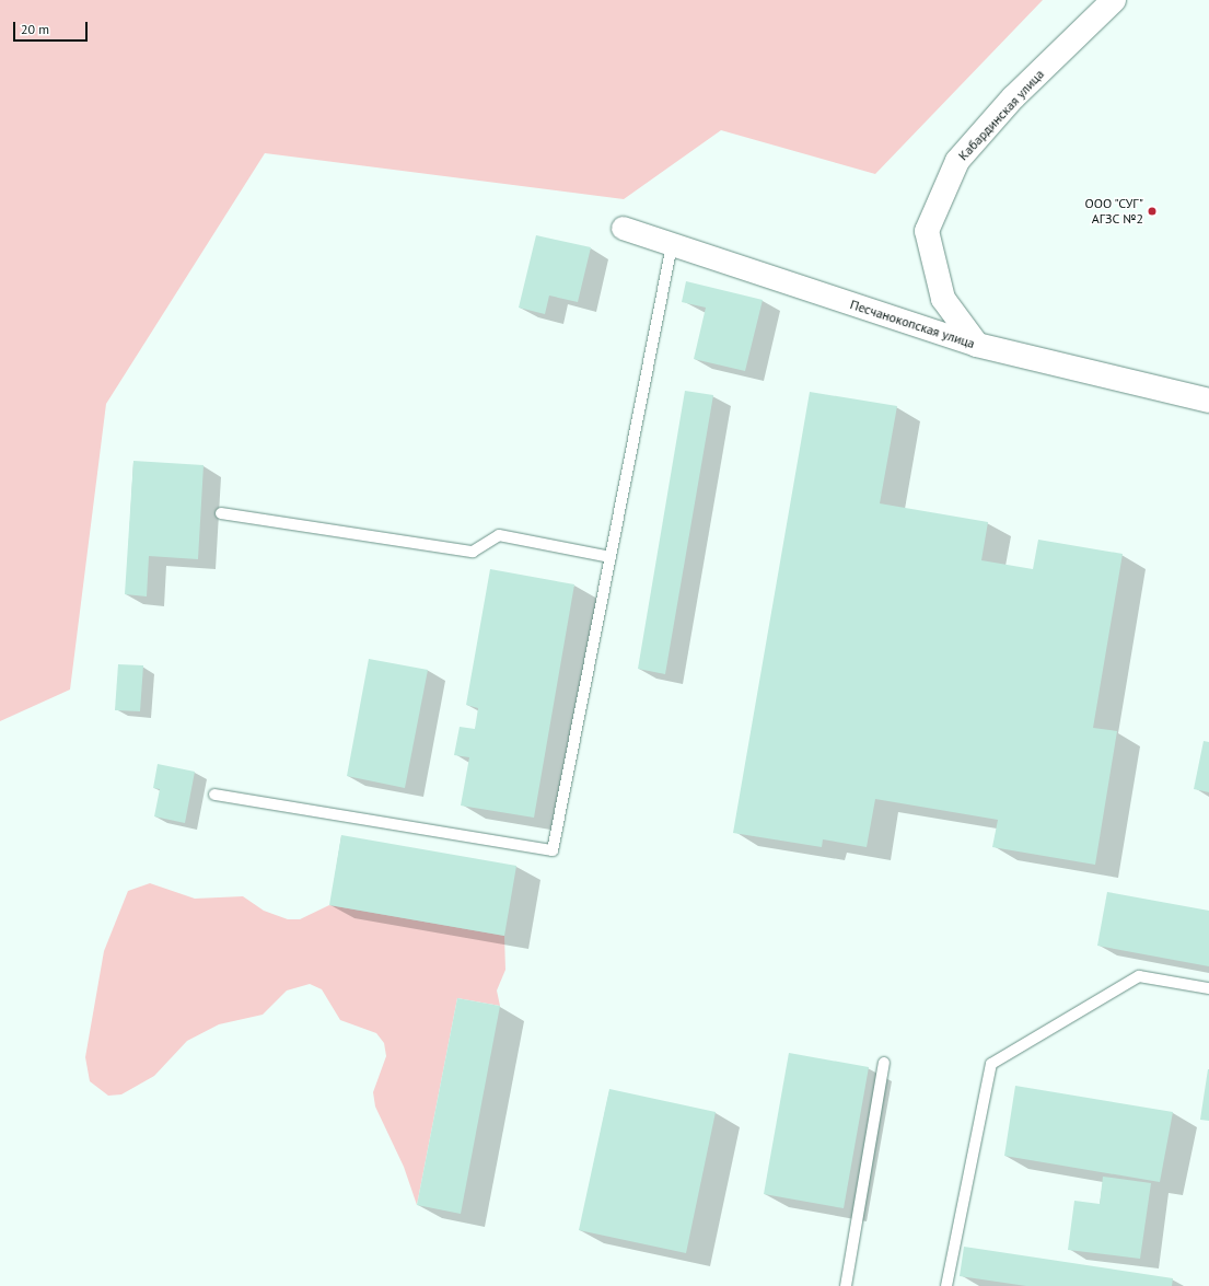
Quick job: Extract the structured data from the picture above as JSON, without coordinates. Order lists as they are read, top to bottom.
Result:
{
  "streets": {
    "street": ["Кабардинская улица", "Песчанокопская улица"]
  },
  "crossings": [
    ["Кабардинская улица", "Песчанокопская улица"]
  ],
  "places": ["ООО \"СУГ\" АГЗС №2"],
  "scale_bar": "20 m"
}
